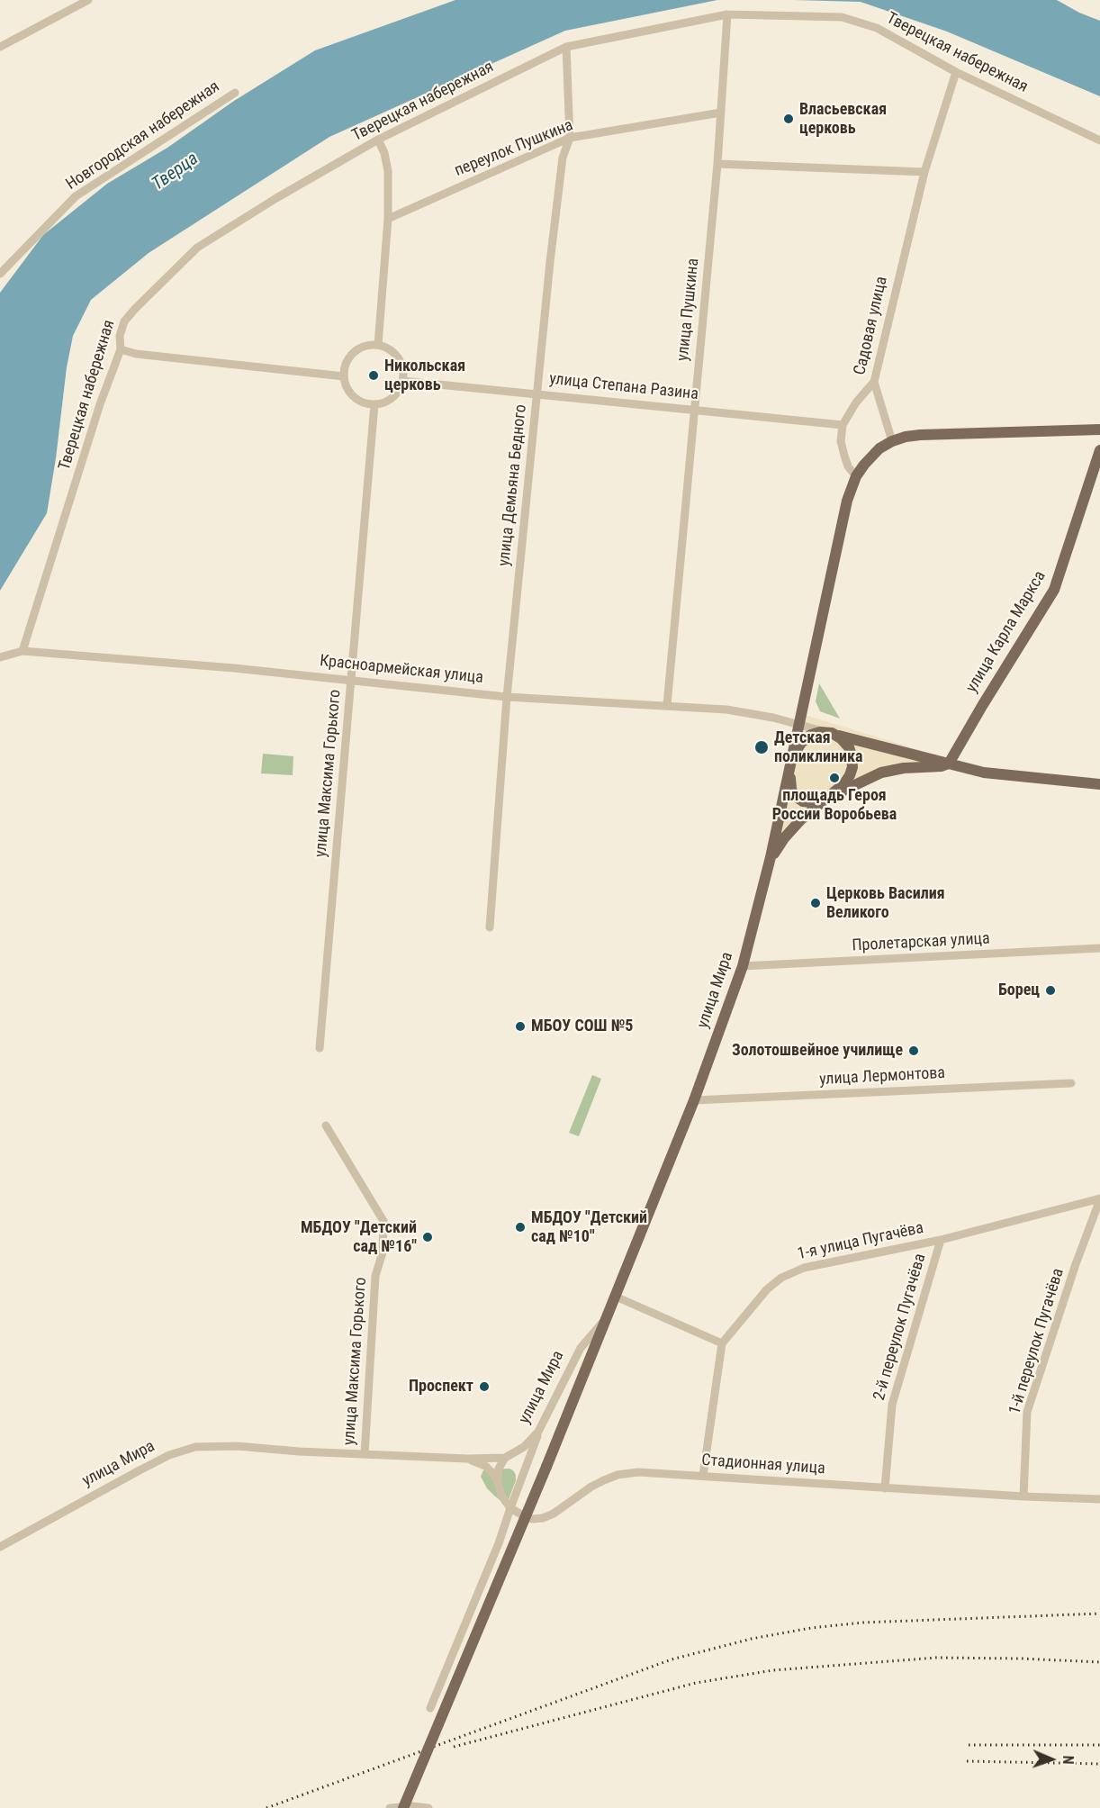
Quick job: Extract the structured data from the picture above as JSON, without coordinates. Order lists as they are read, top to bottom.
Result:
{
  "streets": {
    "main road": ["улица Карла Маркса", "улица Мира"],
    "street": [
      "Тверецкая набережная",
      "Новгородская набережная",
      "переулок Пушкина",
      "улица Пушкина",
      "Садовая улица",
      "улица Степана Разина",
      "улица Демьяна Бедного",
      "Красноармейская улица",
      "улица Максима Горького",
      "Пролетарская улица",
      "улица Лермонтова",
      "1-я улица Пугачёва",
      "2-й переулок Пугачёва",
      "1-й переулок Пугачёва",
      "Стадионная улица"
    ]
  },
  "crossings": [
    ["Тверецкая набережная", "улица Пушкина"],
    ["Тверецкая набережная", "Садовая улица"],
    ["Тверецкая набережная", "улица Демьяна Бедного"],
    ["Тверецкая набережная", "Красноармейская улица"],
    ["переулок Пушкина", "улица Пушкина"],
    ["переулок Пушкина", "улица Демьяна Бедного"],
    ["улица Пушкина", "улица Степана Разина"],
    ["улица Пушкина", "Красноармейская улица"],
    ["улица Степана Разина", "улица Демьяна Бедного"],
    ["улица Степана Разина", "улица Максима Горького"],
    ["улица Демьяна Бедного", "Красноармейская улица"],
    ["Красноармейская улица", "улица Максима Горького"],
    ["Красноармейская улица", "улица Мира"],
    ["улица Максима Горького", "улица Мира"],
    ["Пролетарская улица", "улица Мира"],
    ["улица Мира", "улица Лермонтова"],
    ["1-я улица Пугачёва", "2-й переулок Пугачёва"],
    ["1-я улица Пугачёва", "1-й переулок Пугачёва"],
    ["2-й переулок Пугачёва", "Стадионная улица"],
    ["1-й переулок Пугачёва", "Стадионная улица"]
  ],
  "water": ["Тверца"],
  "places": [
    "Власьевская церковь",
    "Никольская церковь",
    "Детская поликлиника",
    "площадь Героя России Воробьева",
    "Церковь Василия Великого",
    "Борец",
    "МБОУ СОШ №5",
    "Золотошвейное училище",
    "МБДОУ \"Детский сад №10\"",
    "МБДОУ \"Детский сад №16\"",
    "Проспект"
  ],
  "north": "right"
}
